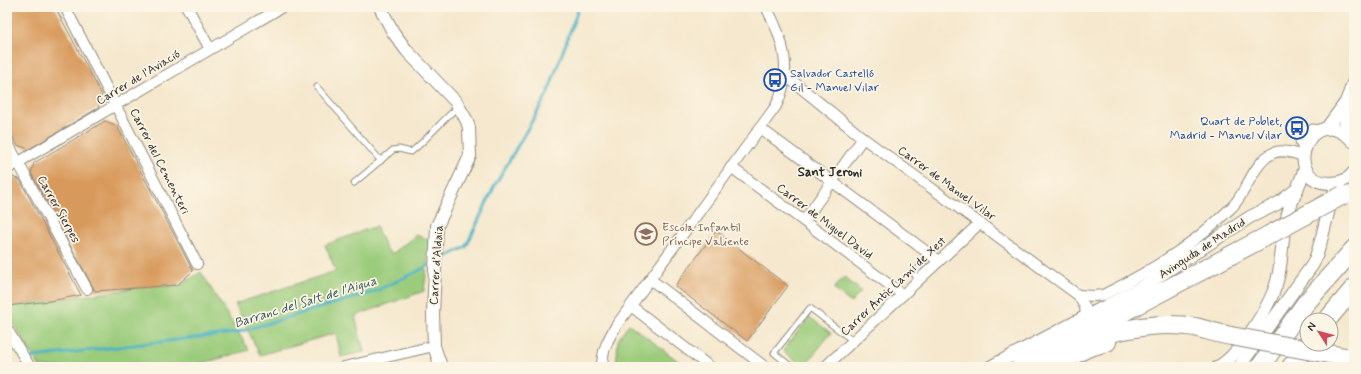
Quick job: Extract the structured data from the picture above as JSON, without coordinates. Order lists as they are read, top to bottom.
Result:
{
  "streets": {
    "street": [
      "Carrer de l’Aviació",
      "Carrer del Cementeri",
      "Carrer de Manuel Vilar",
      "Carrer Sierpes",
      "Carrer de Miguel David",
      "Avinguda de Madrid",
      "Carrer d’Aldaia",
      "Carrer Antic Camí de Xest"
    ]
  },
  "crossings": [
    ["Carrer de l’Aviació", "Carrer del Cementeri"],
    ["Carrer de l’Aviació", "Carrer Sierpes"],
    ["Carrer de Manuel Vilar", "Avinguda de Madrid"],
    ["Carrer de Manuel Vilar", "Carrer Antic Camí de Xest"],
    ["Carrer de Miguel David", "Carrer Antic Camí de Xest"]
  ],
  "districts": ["Sant Jeroni"],
  "water": ["Barranc del Salt de l'Aigua"],
  "places": {
    "bus stop": ["Salvador Castelló Gil - Manuel Vilar", "Quart de Poblet, Madrid - Manuel Vilar"],
    "school or university": ["Escola Infantil Príncipe Valiente"]
  },
  "north": "top left"
}
